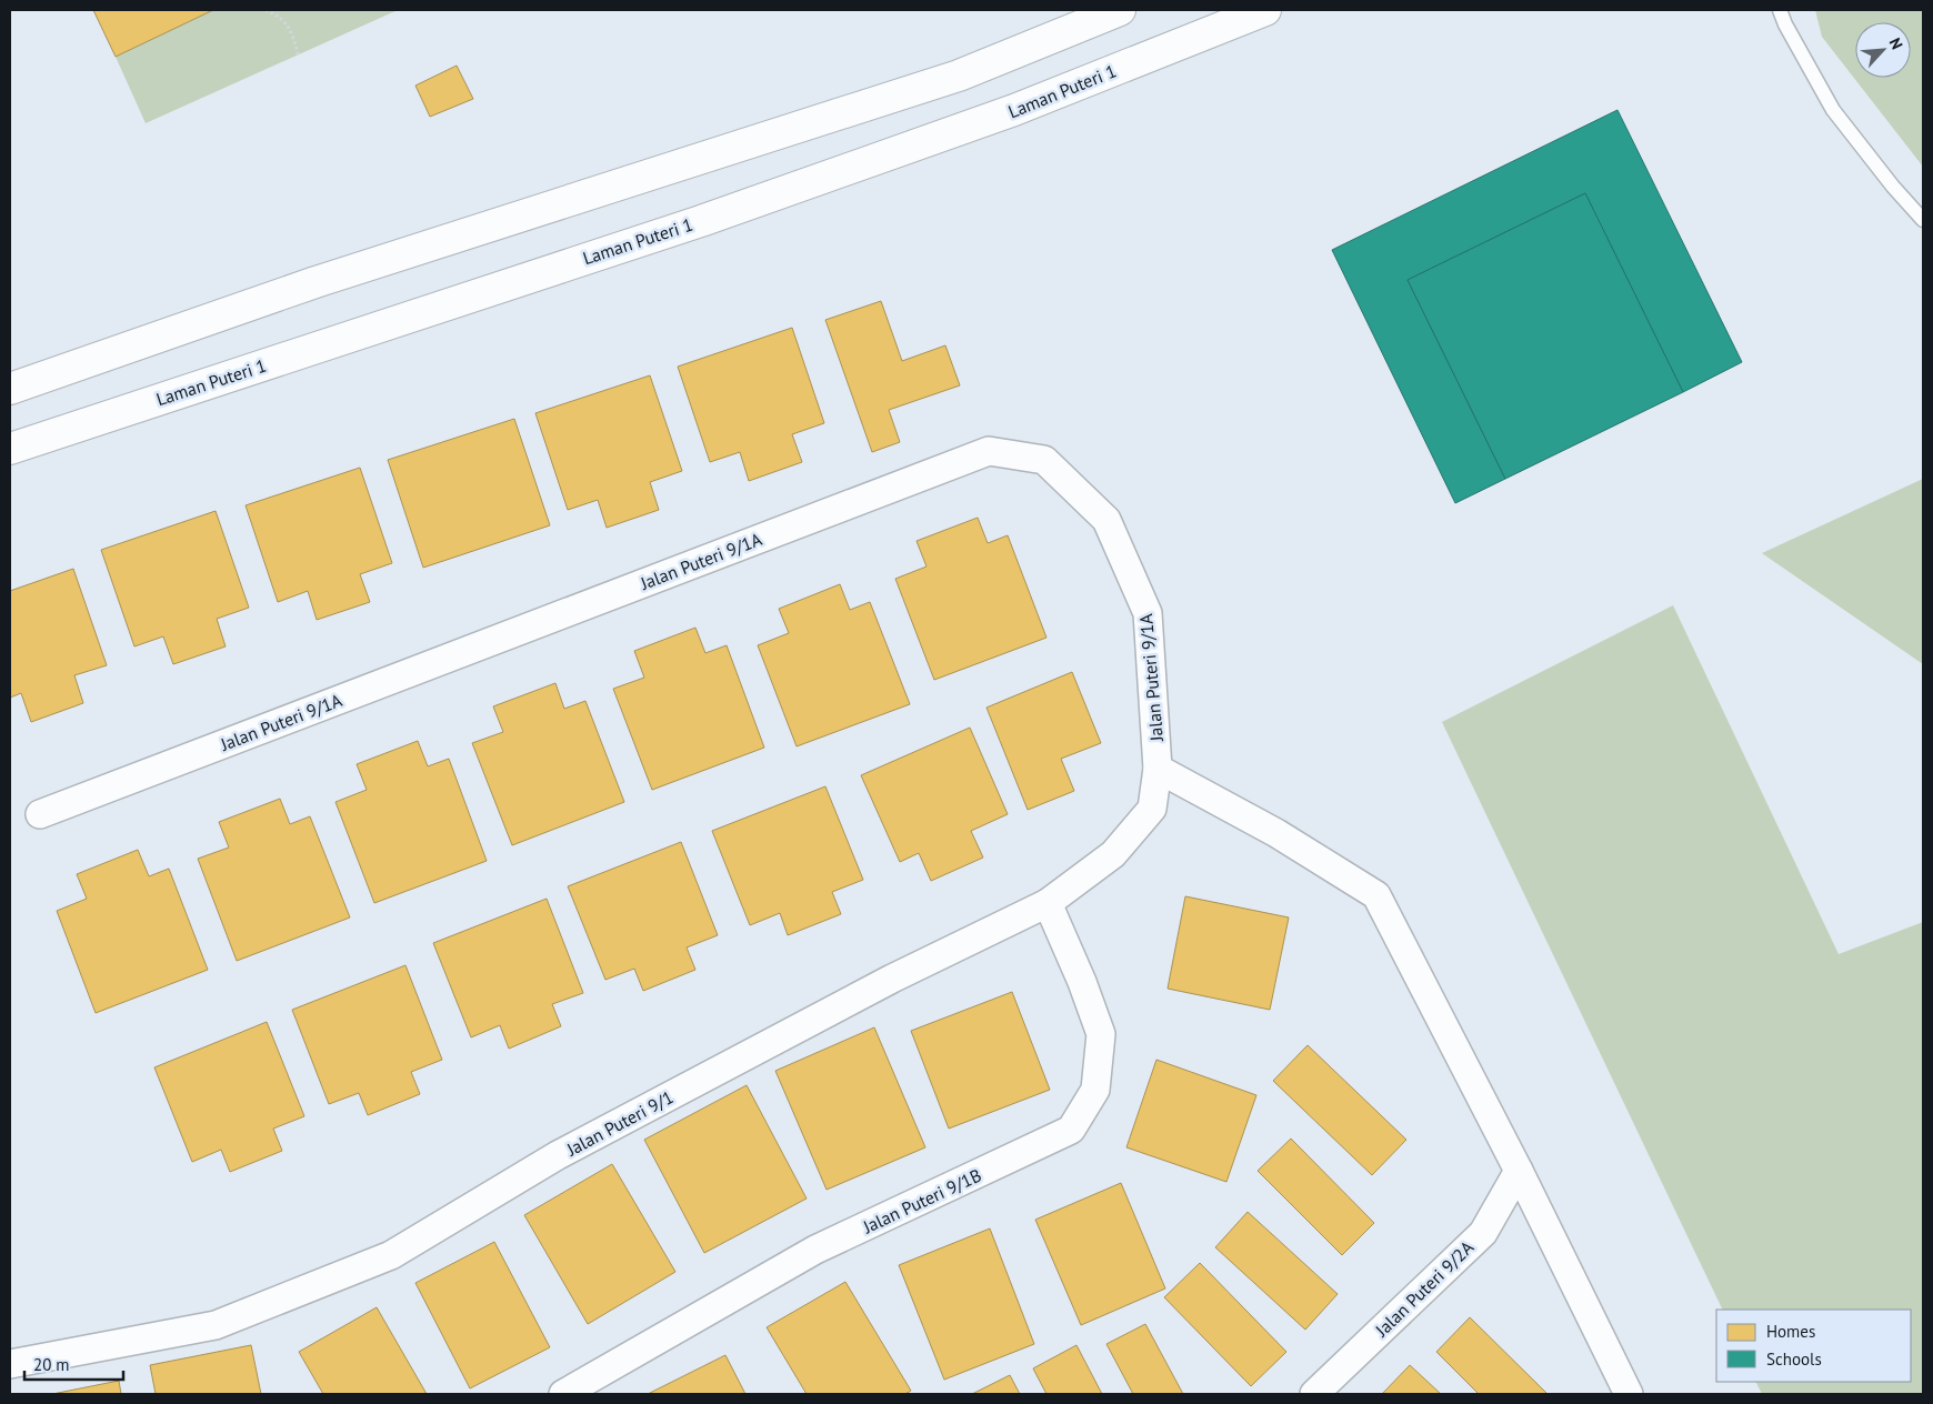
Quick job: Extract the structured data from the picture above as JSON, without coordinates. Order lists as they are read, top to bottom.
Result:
{
  "streets": {
    "main road": ["Laman Puteri 1"],
    "street": [
      "Jalan Puteri 9/1A",
      "Jalan Puteri 9/1",
      "Jalan Puteri 9/1B",
      "Jalan Puteri 9/2A"
    ]
  },
  "crossings": [
    ["Jalan Puteri 9/1A", "Jalan Puteri 9/1"],
    ["Jalan Puteri 9/1", "Jalan Puteri 9/1B"]
  ],
  "legend": ["Homes", "Schools"],
  "scale_bar": "20 m",
  "north": "top right"
}
